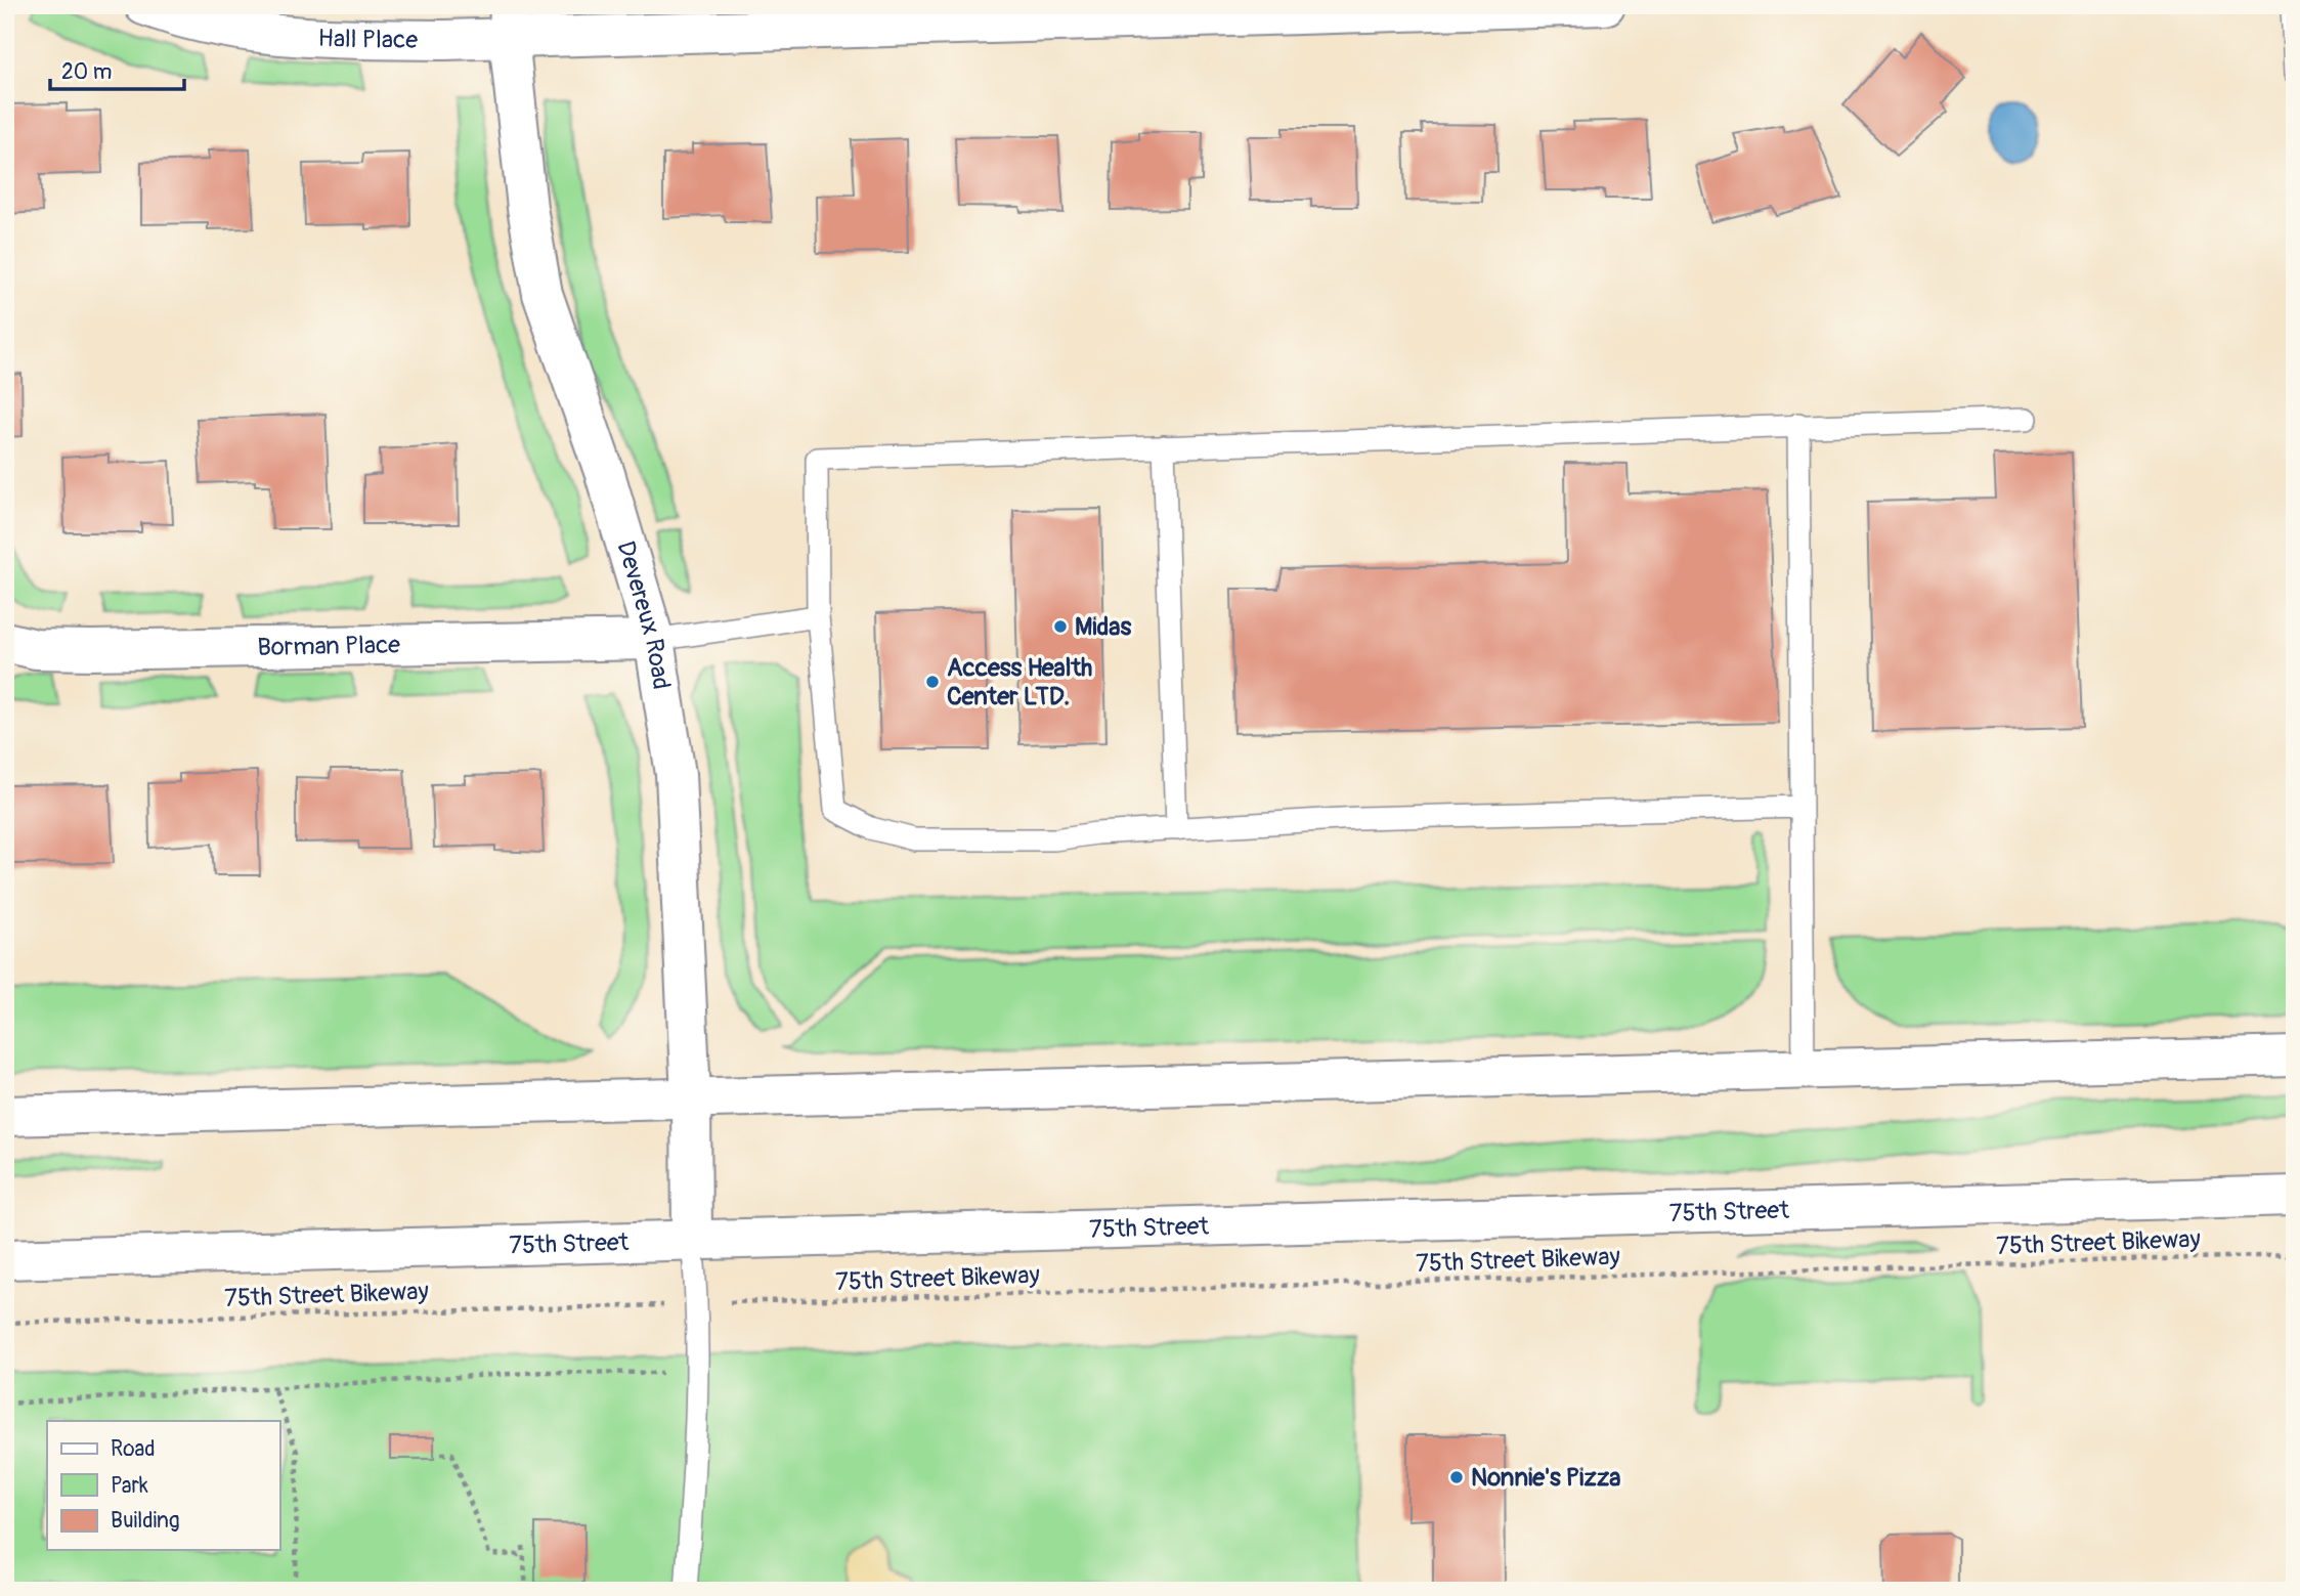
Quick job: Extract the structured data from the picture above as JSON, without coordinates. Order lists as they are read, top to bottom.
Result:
{
  "streets": {
    "main road": [
      "Hall Place",
      "Devereux Road",
      "Borman Place",
      "75th Street"
    ],
    "path": ["75th Street Bikeway"]
  },
  "crossings": [
    ["Hall Place", "Devereux Road"],
    ["Devereux Road", "Borman Place"],
    ["Devereux Road", "75th Street"]
  ],
  "places": ["Midas", "Access Health Center LTD.", "Nonnie's Pizza"],
  "legend": ["Road", "Park", "Building"],
  "scale_bar": "20 m"
}
